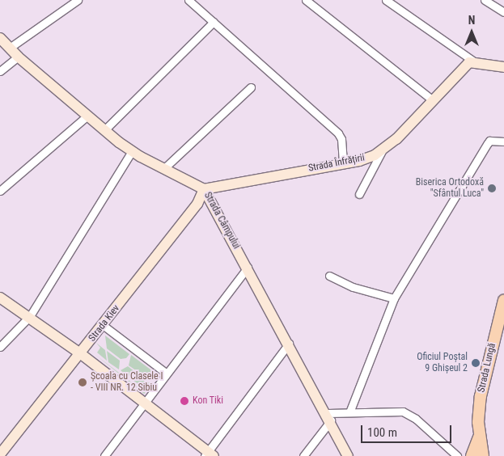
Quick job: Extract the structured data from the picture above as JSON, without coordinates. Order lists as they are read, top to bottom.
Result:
{
  "streets": {
    "main road": ["Strada Lungă"],
    "street": ["Strada Înfrățirii", "Strada Câmpului", "Strada Kiev"]
  },
  "crossings": [
    ["Strada Înfrățirii", "Strada Câmpului"],
    ["Strada Înfrățirii", "Strada Kiev"],
    ["Strada Câmpului", "Strada Kiev"]
  ],
  "places": [
    "Biserica Ortodoxă \"Sfântul Luca\"",
    "Oficiul Poștal 9 Ghișeul 2",
    "Școala cu Clasele I - VIII NR. 12 Sibiu",
    "Kon Tiki"
  ],
  "scale_bar": "100 m",
  "north": "top"
}
